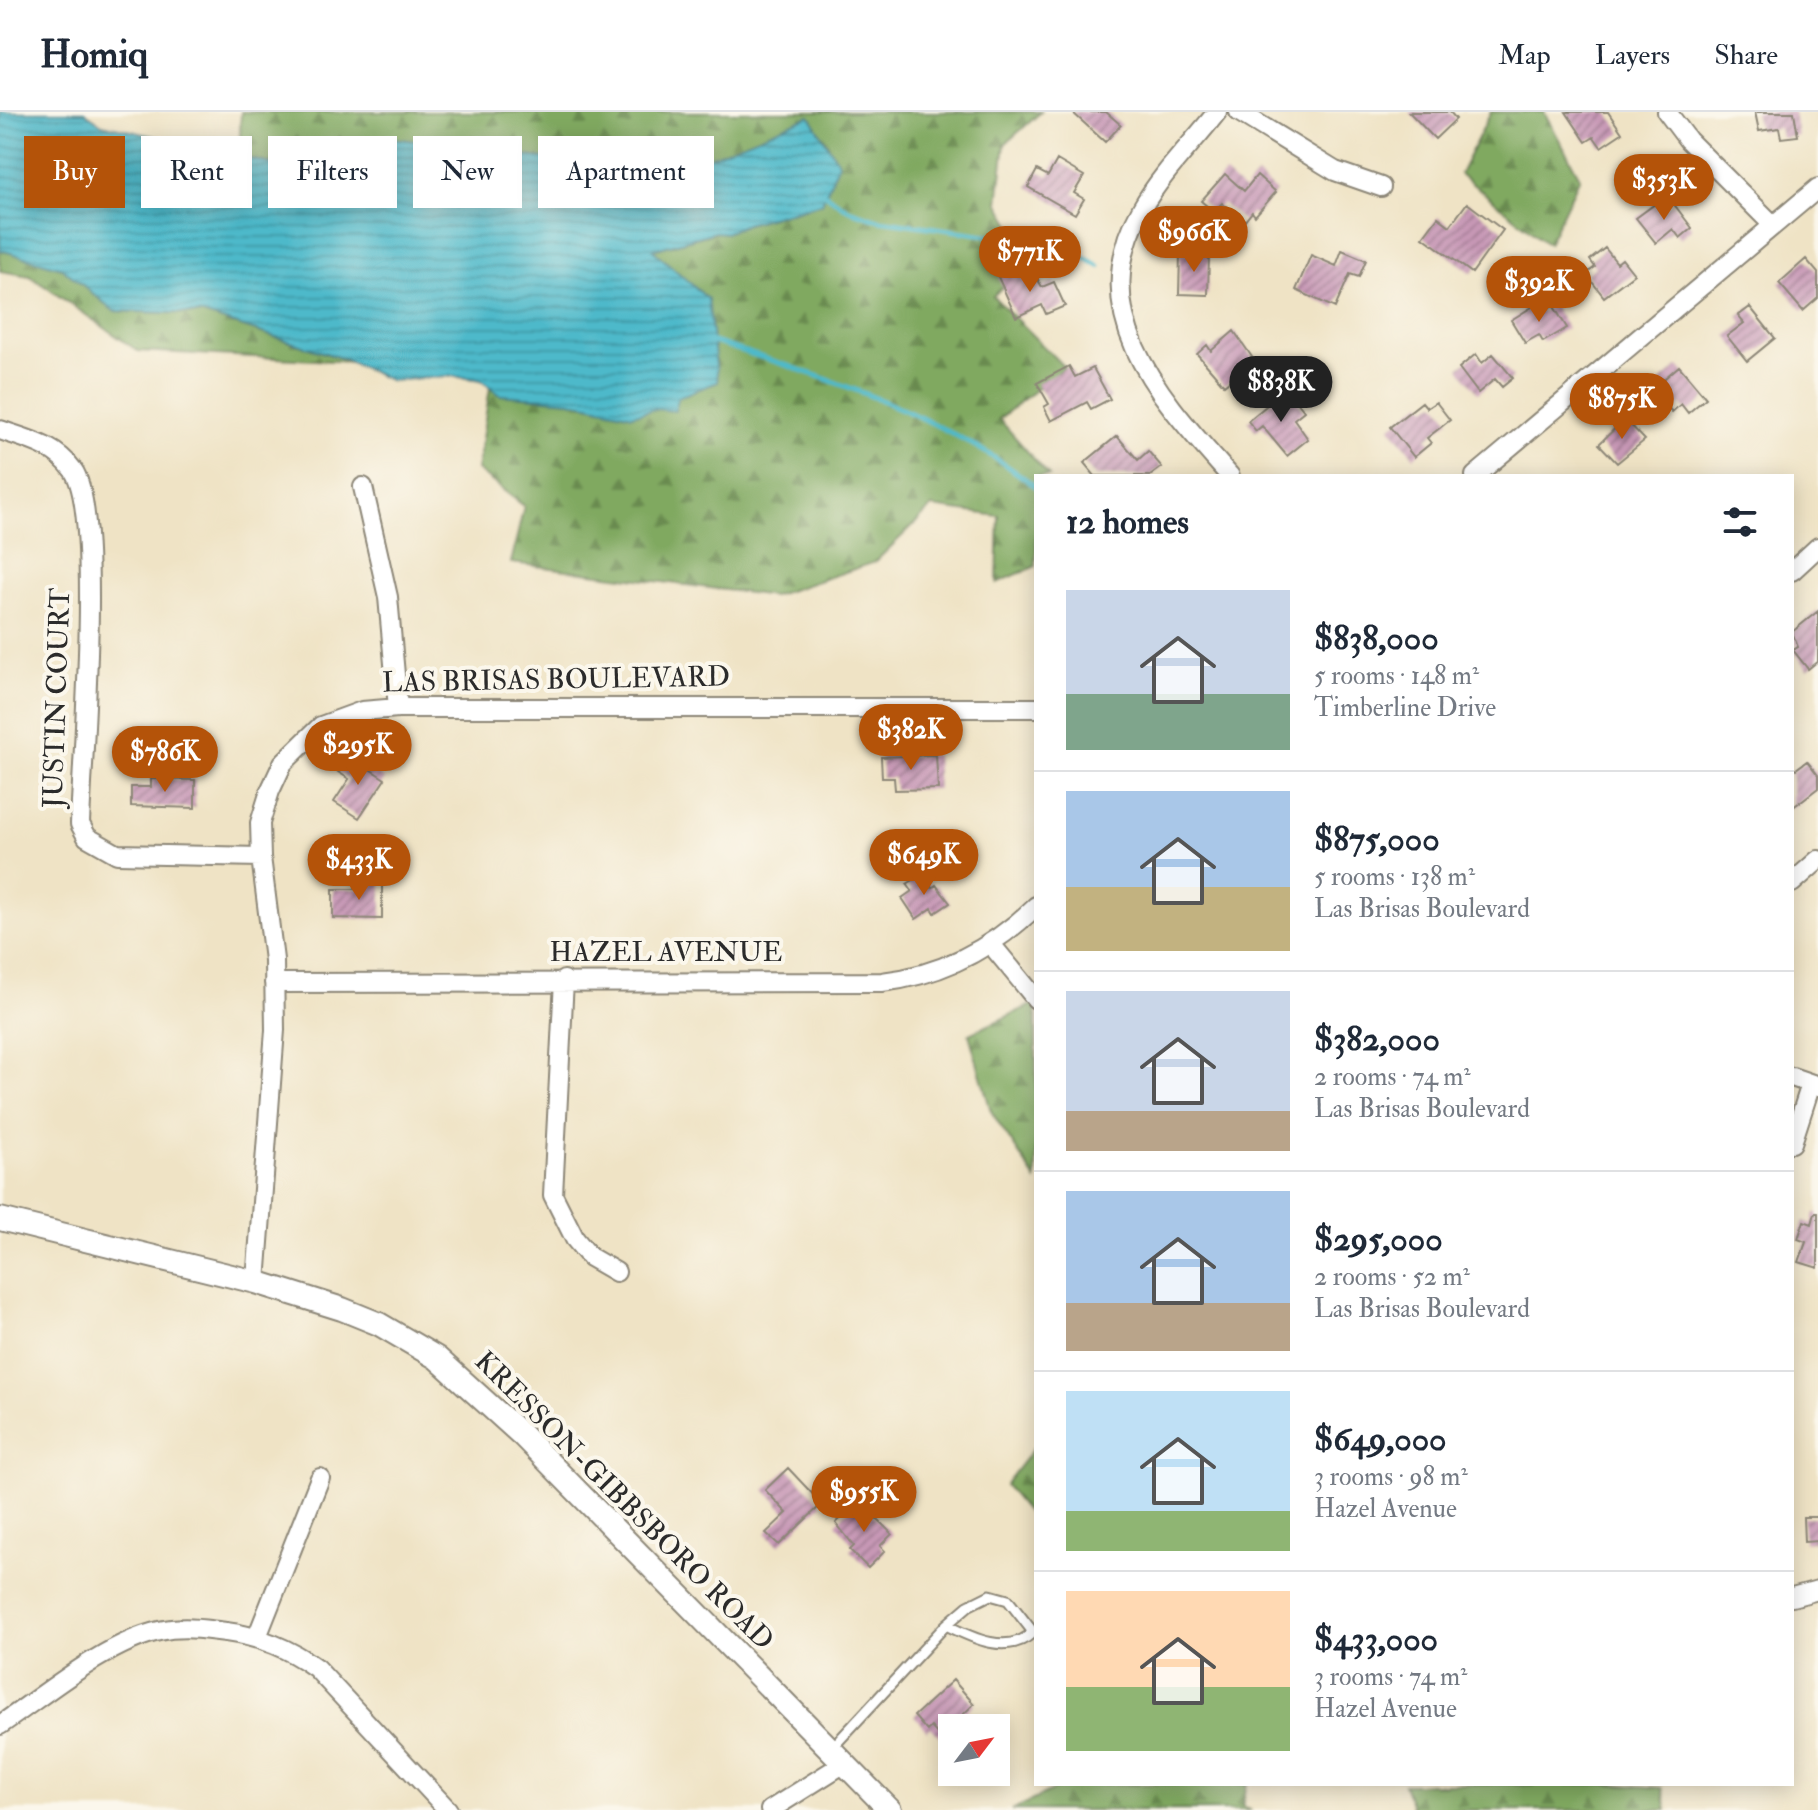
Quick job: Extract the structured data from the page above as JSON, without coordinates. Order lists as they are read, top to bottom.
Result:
{
  "streets": {
    "street": [
      "LAS BRISAS BOULEVARD",
      "JUSTIN COURT",
      "HAZEL AVENUE",
      "KRESSON-GIBBSBORO ROAD"
    ]
  },
  "crossings": [
    ["LAS BRISAS BOULEVARD", "JUSTIN COURT"],
    ["LAS BRISAS BOULEVARD", "HAZEL AVENUE"],
    ["LAS BRISAS BOULEVARD", "KRESSON-GIBBSBORO ROAD"]
  ],
  "north": "top right",
  "page": {
    "header": "Homiq",
    "nav": ["Map", "Layers", "Share"],
    "chip": [
      "Buy",
      "Rent",
      "Filters",
      "New",
      "Apartment"
    ],
    "price": [
      "$353K",
      "$966K",
      "$771K",
      "$392K",
      "$838K",
      "$875K",
      "$382K",
      "$295K",
      "$786K",
      "$649K",
      "$433K",
      "$955K"
    ],
    "heading": "12 homes",
    "list": [
      {
        "name": "$838,000",
        "note": "5 rooms · 148 m² · Timberline Drive"
      },
      {
        "name": "$875,000",
        "note": "5 rooms · 138 m² · Las Brisas Boulevard"
      },
      {
        "name": "$382,000",
        "note": "2 rooms · 74 m² · Las Brisas Boulevard"
      },
      {
        "name": "$295,000",
        "note": "2 rooms · 52 m² · Las Brisas Boulevard"
      },
      {
        "name": "$649,000",
        "note": "3 rooms · 98 m² · Hazel Avenue"
      },
      {
        "name": "$433,000",
        "note": "3 rooms · 74 m² · Hazel Avenue"
      }
    ]
  }
}
